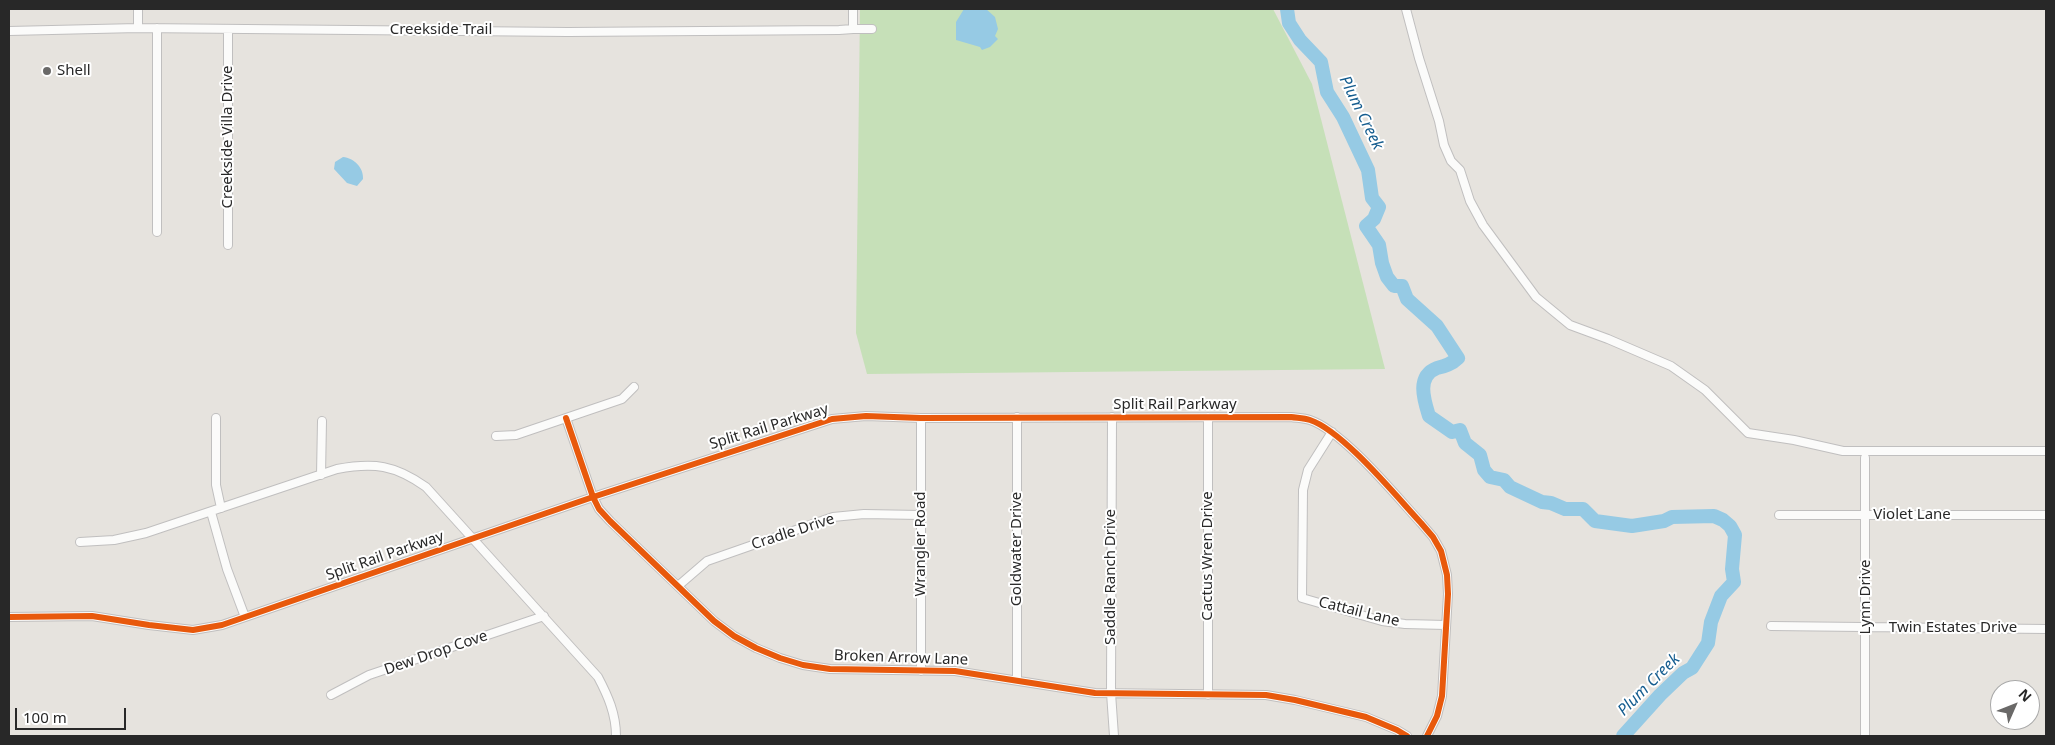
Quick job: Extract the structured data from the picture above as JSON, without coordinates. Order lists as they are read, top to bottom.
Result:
{
  "streets": {
    "street": [
      "Creekside Trail",
      "Creekside Villa Drive",
      "Split Rail Parkway",
      "Violet Lane",
      "Cradle Drive",
      "Wrangler Road",
      "Goldwater Drive",
      "Cactus Wren Drive",
      "Saddle Ranch Drive",
      "Lynn Drive",
      "Cattail Lane",
      "Twin Estates Drive",
      "Dew Drop Cove",
      "Broken Arrow Lane"
    ]
  },
  "crossings": [
    ["Creekside Trail", "Creekside Villa Drive"],
    ["Split Rail Parkway", "Wrangler Road"],
    ["Split Rail Parkway", "Goldwater Drive"],
    ["Split Rail Parkway", "Cactus Wren Drive"],
    ["Split Rail Parkway", "Saddle Ranch Drive"],
    ["Split Rail Parkway", "Cattail Lane"],
    ["Split Rail Parkway", "Broken Arrow Lane"],
    ["Violet Lane", "Lynn Drive"],
    ["Cradle Drive", "Wrangler Road"],
    ["Cradle Drive", "Broken Arrow Lane"],
    ["Wrangler Road", "Broken Arrow Lane"],
    ["Goldwater Drive", "Broken Arrow Lane"],
    ["Cactus Wren Drive", "Broken Arrow Lane"],
    ["Saddle Ranch Drive", "Broken Arrow Lane"],
    ["Lynn Drive", "Twin Estates Drive"]
  ],
  "water": ["Plum Creek"],
  "places": ["Shell"],
  "scale_bar": "100 m",
  "north": "top right"
}
